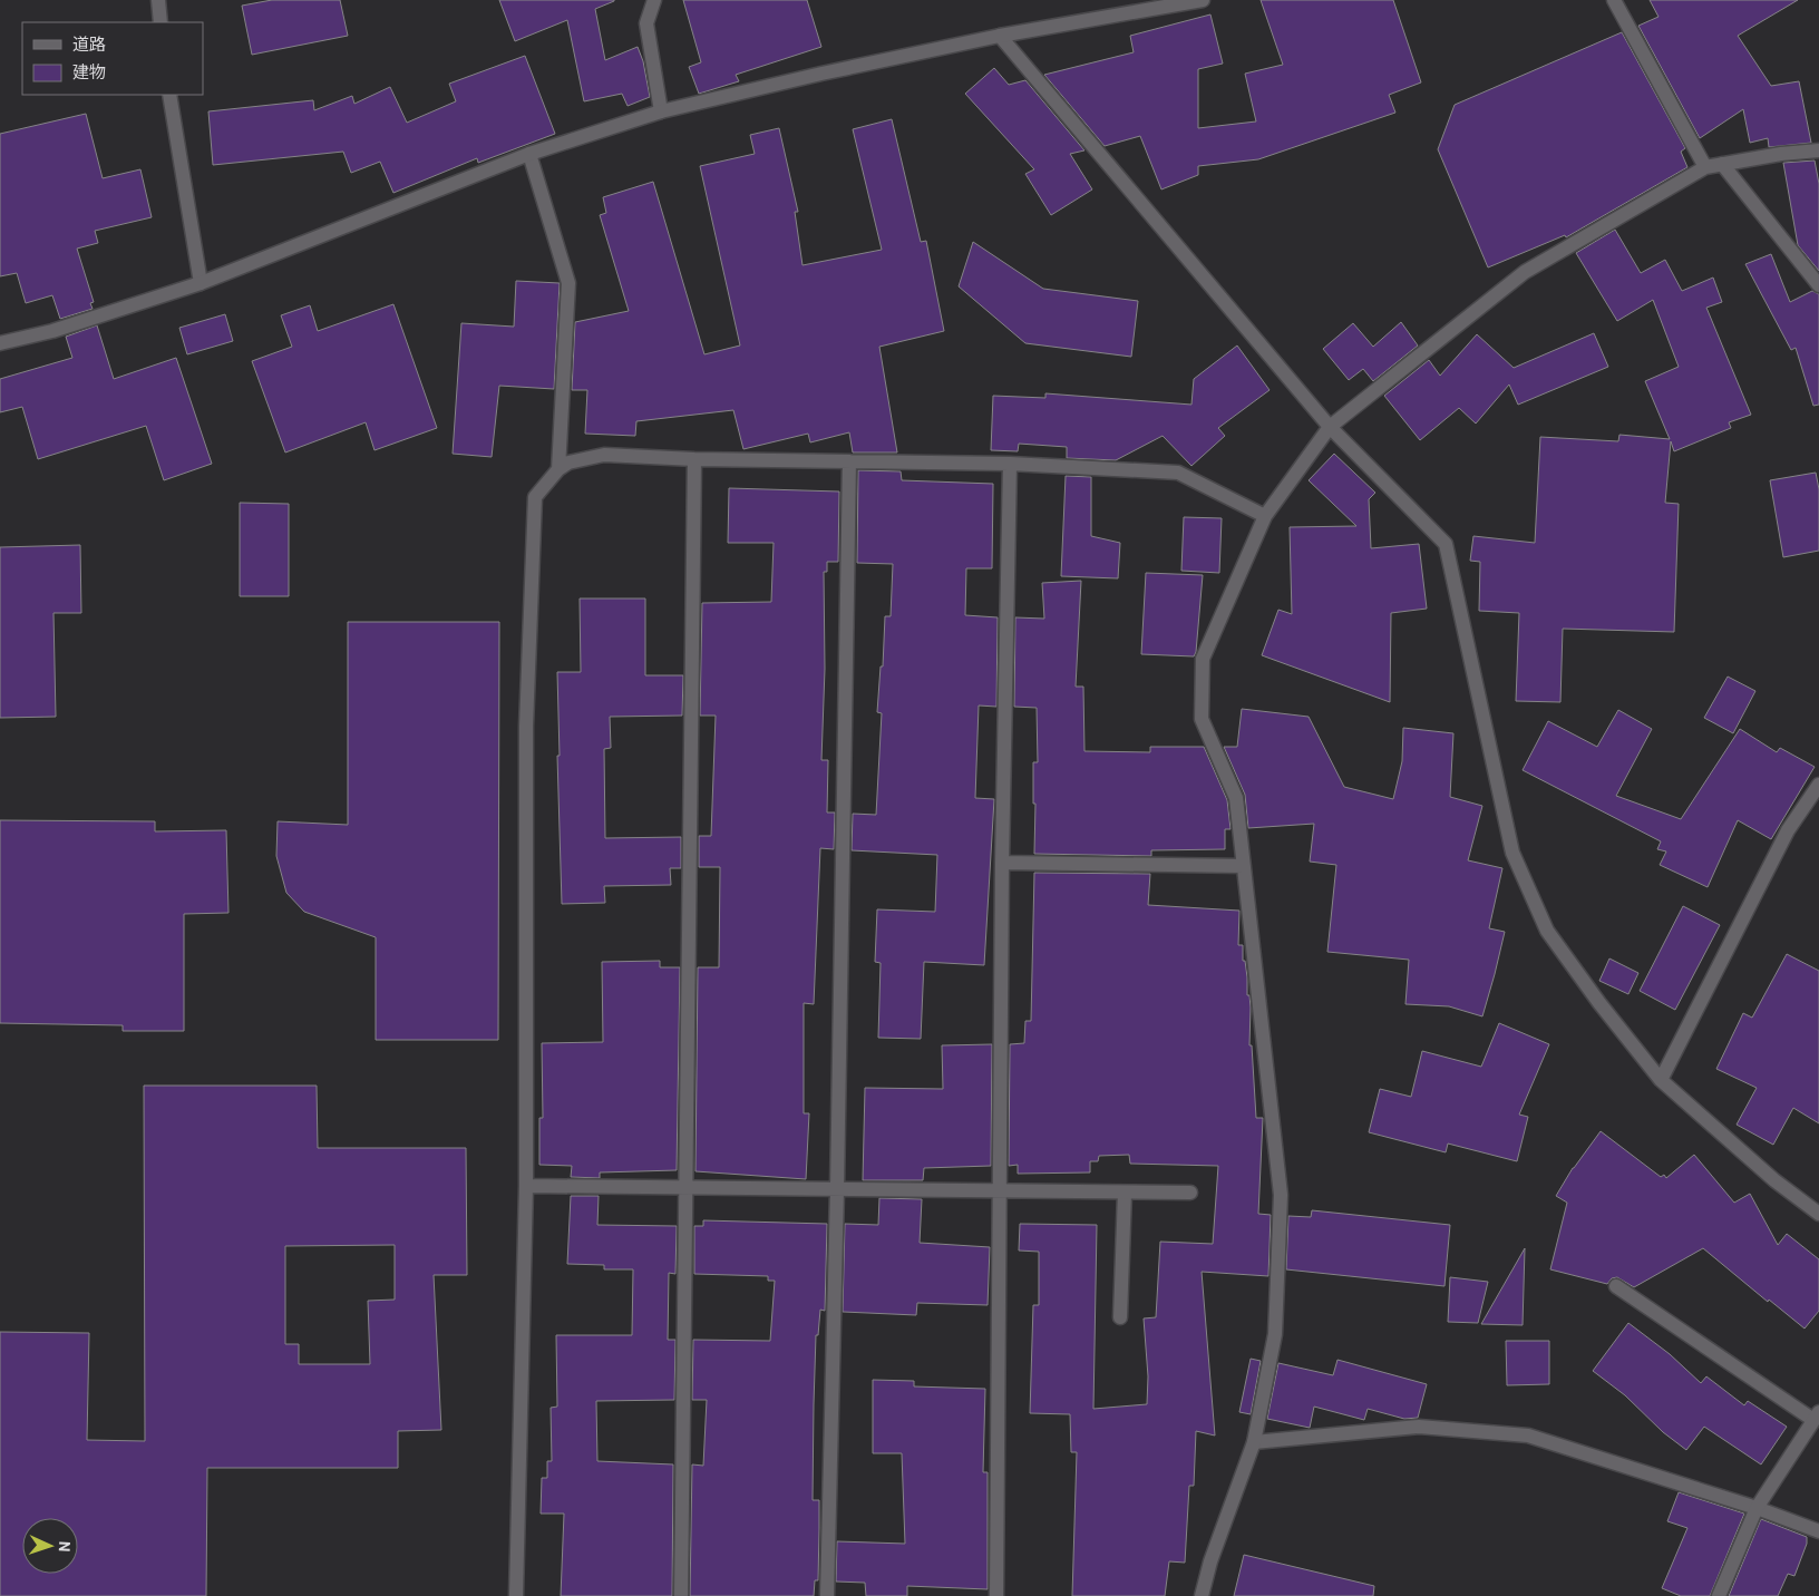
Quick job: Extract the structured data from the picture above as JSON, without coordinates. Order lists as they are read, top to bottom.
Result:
{
  "legend": ["道路", "建物"],
  "north": "right"
}
